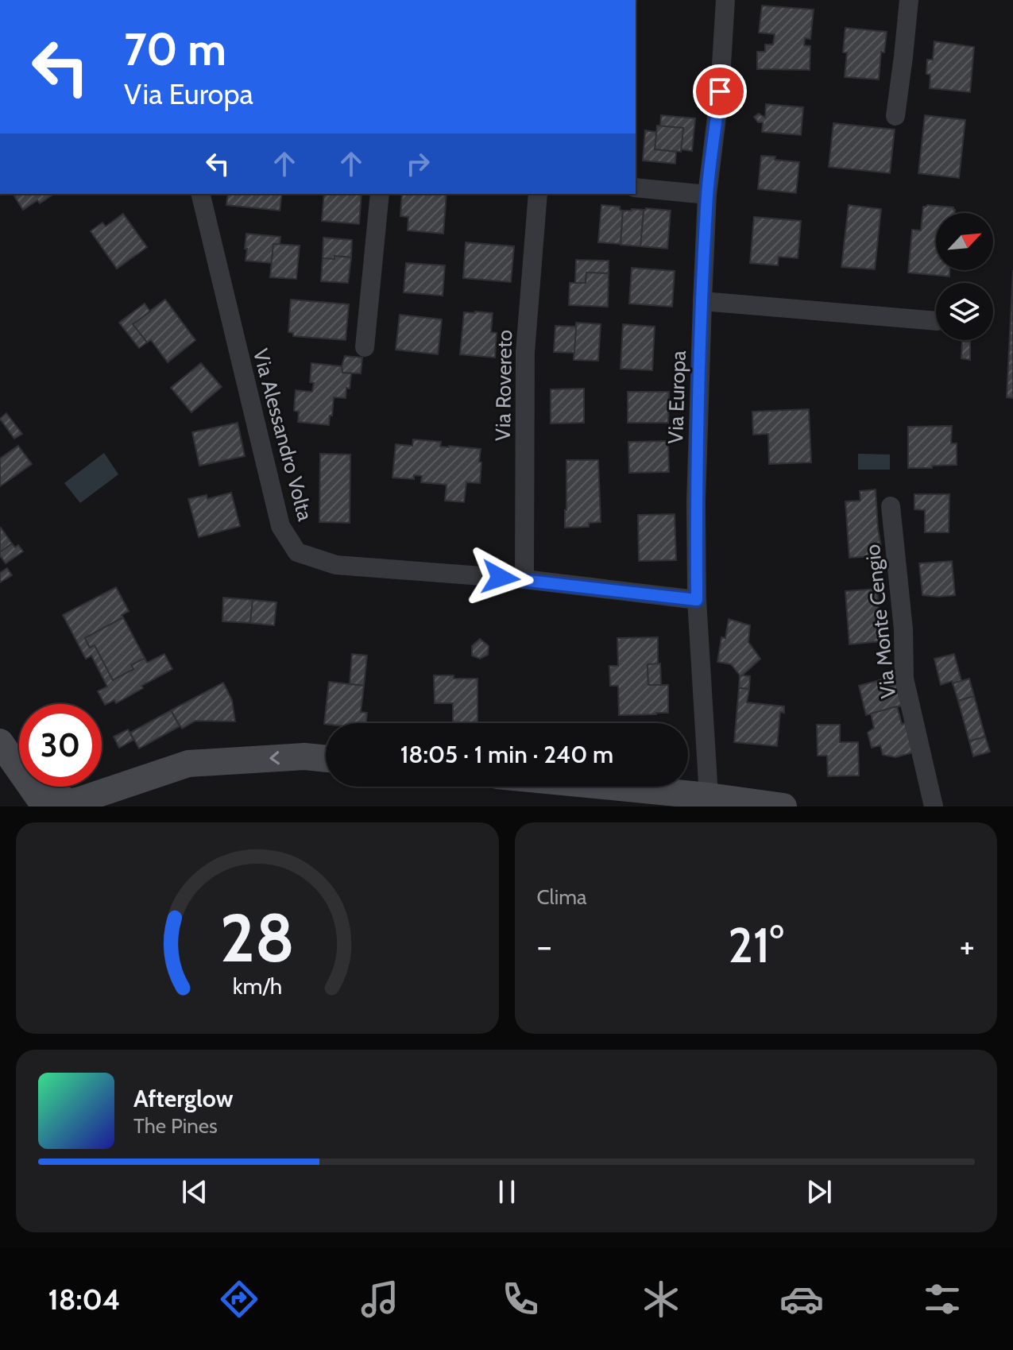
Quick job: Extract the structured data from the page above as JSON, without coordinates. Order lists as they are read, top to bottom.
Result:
{
  "streets": {
    "street": [
      "Via Rovereto",
      "Via Europa",
      "Via Alessandro Volta",
      "Via Monte Cengio"
    ]
  },
  "crossings": [
    ["Via Rovereto", "Via Alessandro Volta"],
    ["Via Europa", "Via Alessandro Volta"]
  ],
  "north": "top right",
  "page": {
    "turn": ["70 m", "Via Europa"],
    "limit": "30",
    "trip": "18:05 · 1 min · 240 m",
    "tile": "Clima",
    "heat": ["−", "21°", "+"],
    "song": ["Afterglow", "The Pines"],
    "tabs": "18:04",
    "gauge": ["28", "km/h"]
  }
}
